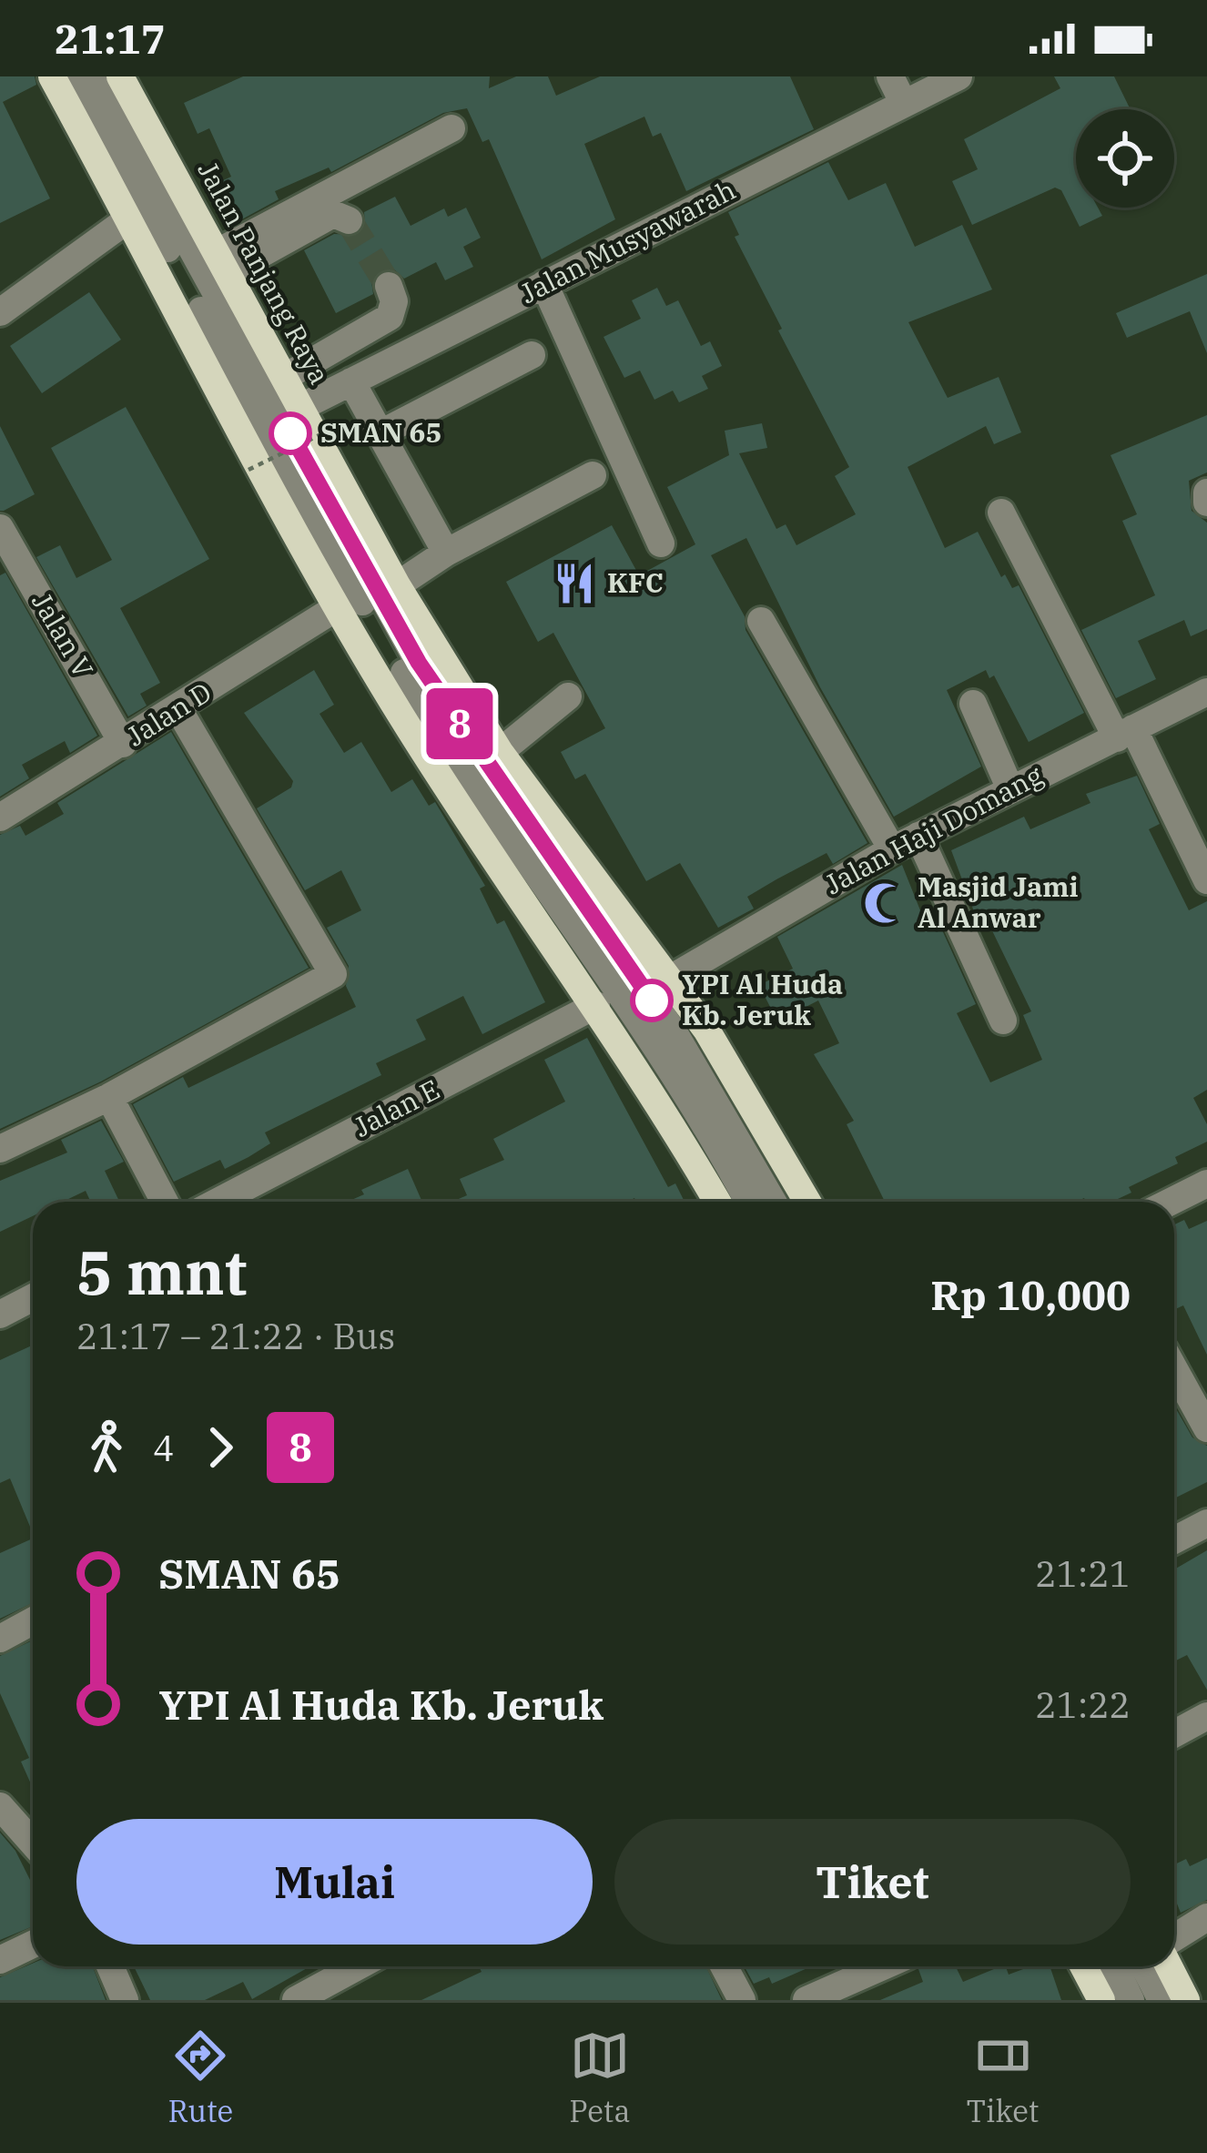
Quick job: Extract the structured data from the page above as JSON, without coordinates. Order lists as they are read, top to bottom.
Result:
{
  "streets": {
    "main road": ["Jalan Panjang Raya"],
    "street": [
      "Jalan Musyawarah",
      "Jalan V",
      "Jalan D",
      "Jalan Haji Domang",
      "Jalan E"
    ]
  },
  "crossings": [
    ["Jalan Musyawarah", "Jalan Panjang Raya"],
    ["Jalan Panjang Raya", "Jalan Haji Domang"],
    ["Jalan V", "Jalan D"]
  ],
  "places": {
    "other": ["SMAN 65", "YPI Al Huda Kb. Jeruk"],
    "restaurant": ["KFC"],
    "mosque": ["Masjid Jami Al Anwar"]
  },
  "lines": ["bus line 8"],
  "page": {
    "status": "21:17",
    "on_map": "8",
    "heading": ["5 mnt", "21:17 – 21:22 · Bus", "Rp 10,000"],
    "legs": ["4", "8"],
    "list": [
      {
        "name": "SMAN 65",
        "value": "21:21"
      },
      {
        "name": "YPI Al Huda Kb. Jeruk",
        "value": "21:22"
      }
    ],
    "buttons": ["Mulai", "Tiket"],
    "tabs": ["Rute", "Peta", "Tiket"]
  }
}
